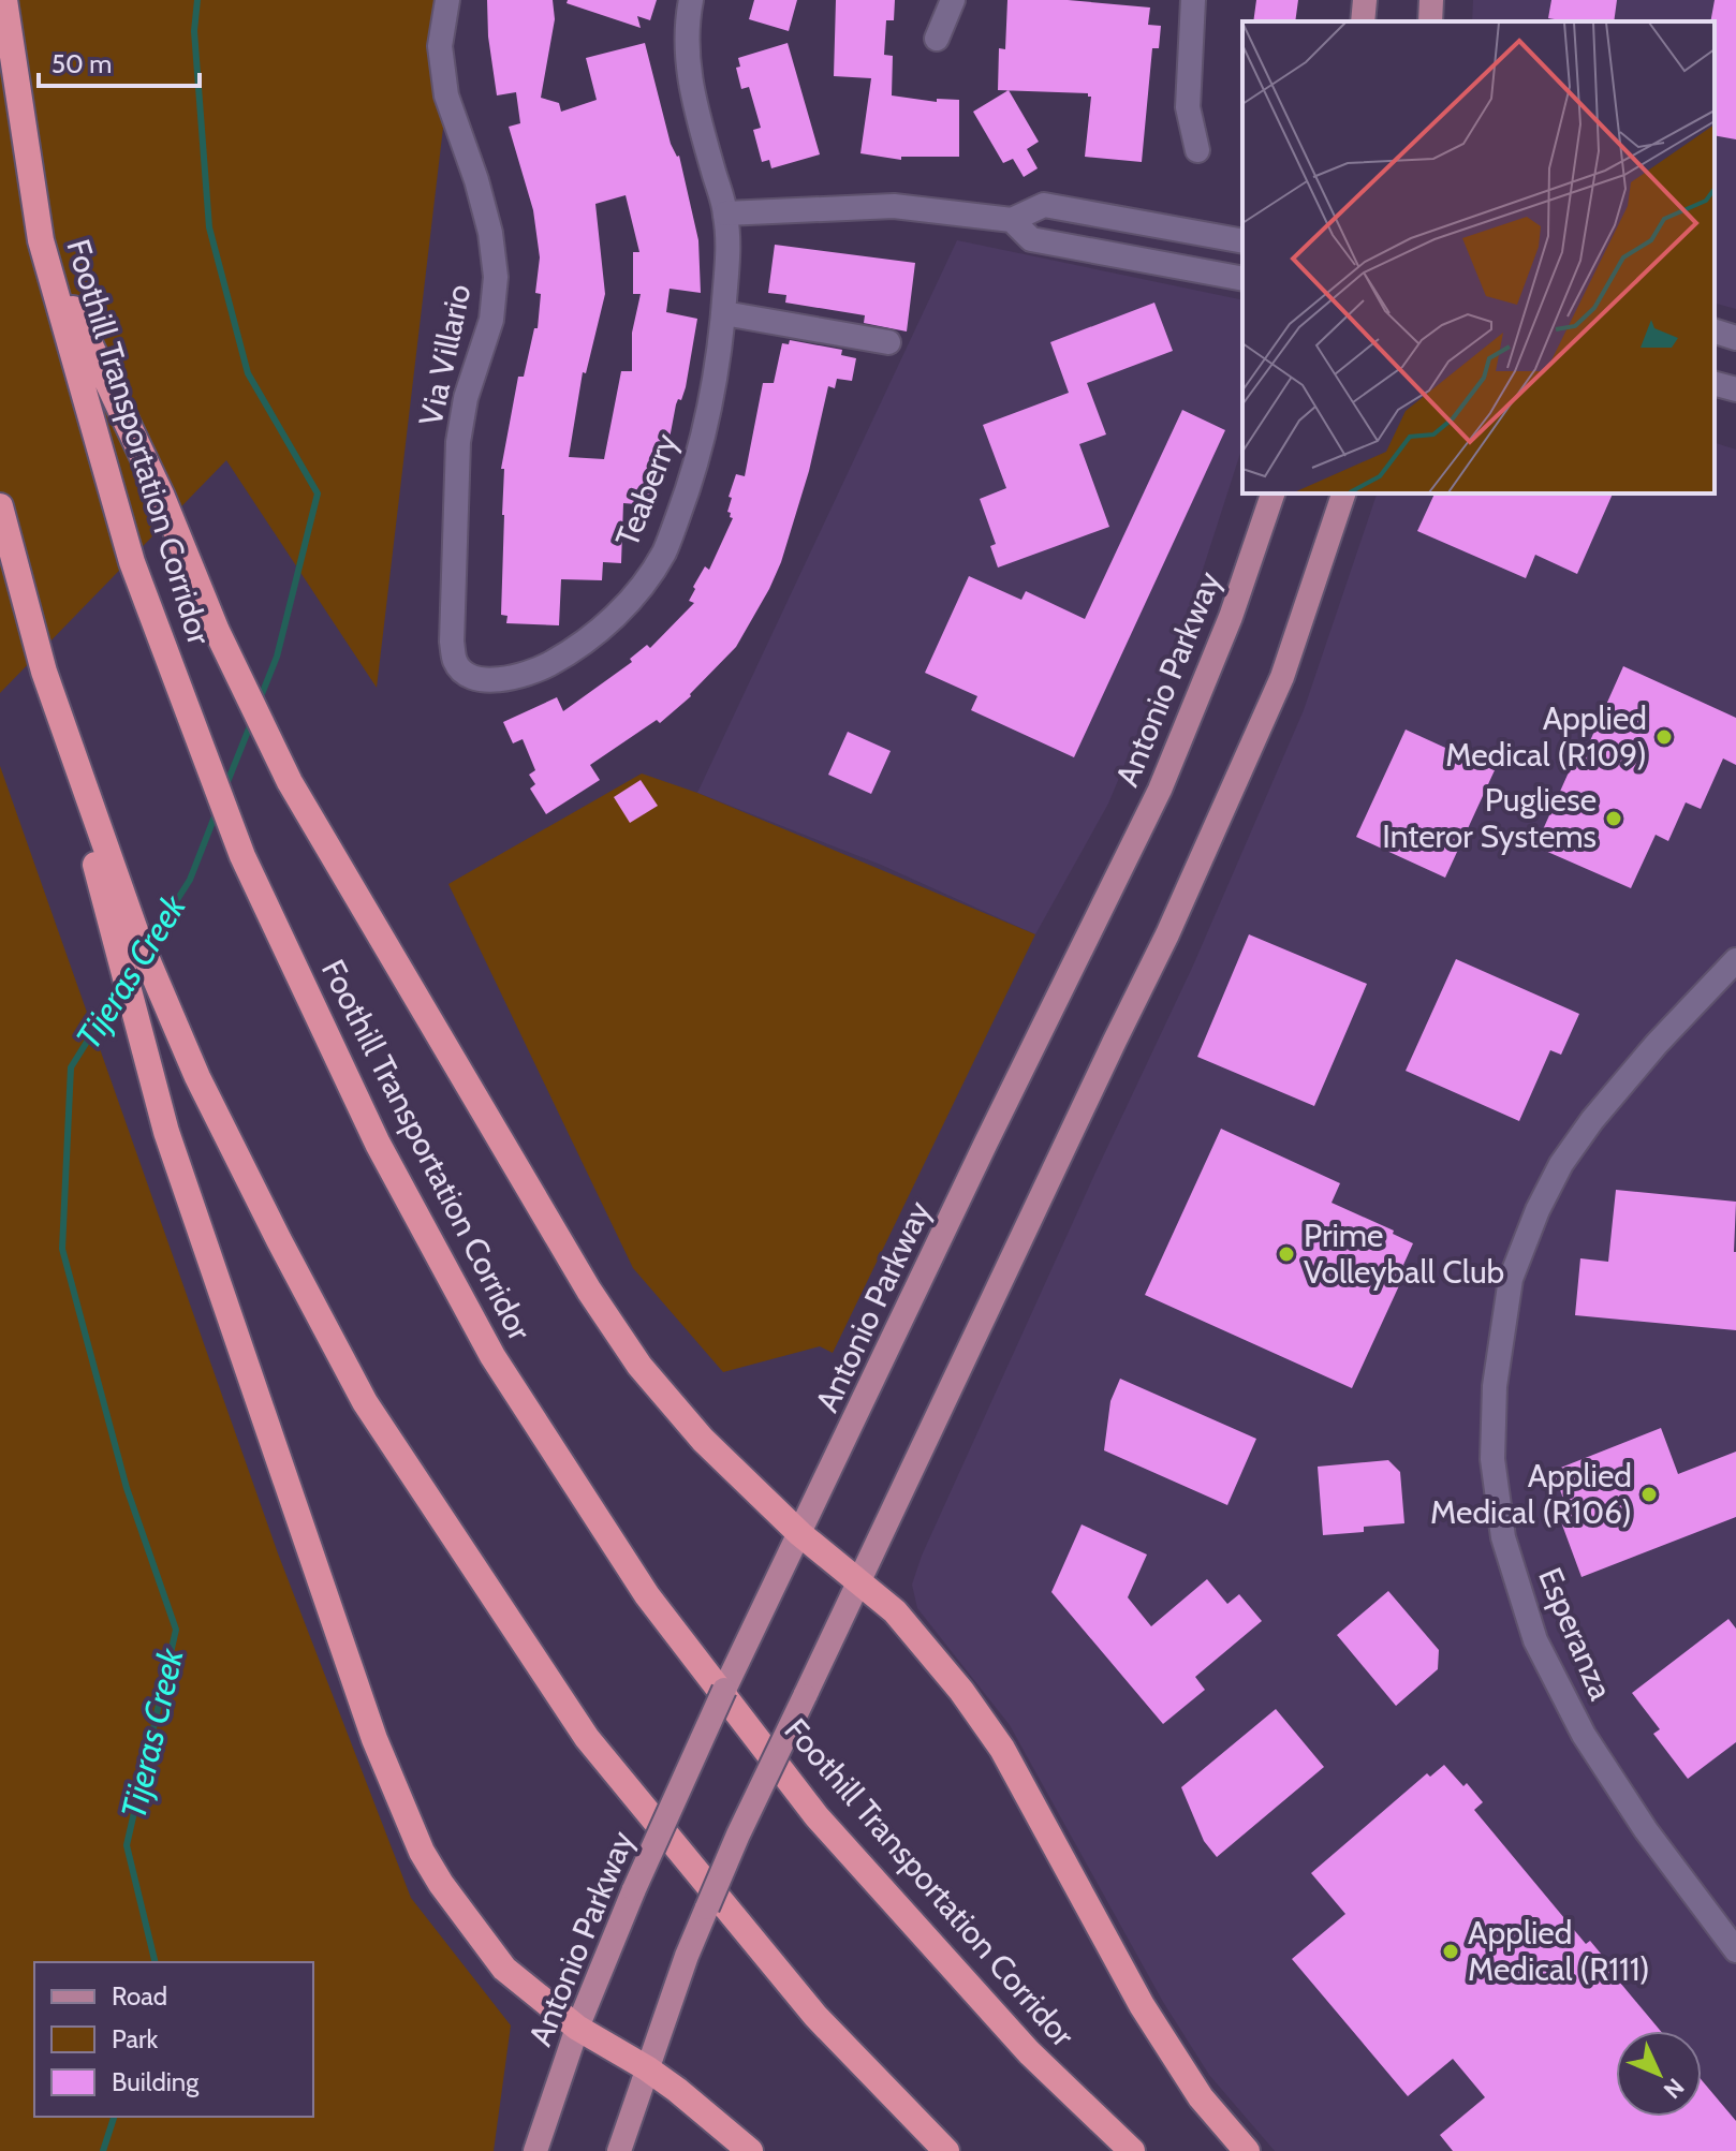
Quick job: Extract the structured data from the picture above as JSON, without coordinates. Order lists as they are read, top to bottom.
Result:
{
  "streets": {
    "highway": ["Foothill Transportation Corridor"],
    "main road": ["Antonio Parkway"],
    "street": ["Via Villario", "Teaberry", "Esperanza"]
  },
  "crossings": [
    ["Via Villario", "Teaberry"]
  ],
  "water": ["Tijeras Creek"],
  "places": [
    "Applied Medical (R109)",
    "Pugliese Interor Systems",
    "Prime Volleyball Club",
    "Applied Medical (R106)",
    "Applied Medical (R111)"
  ],
  "legend": ["Road", "Park", "Building"],
  "scale_bar": "50 m",
  "north": "bottom right"
}
